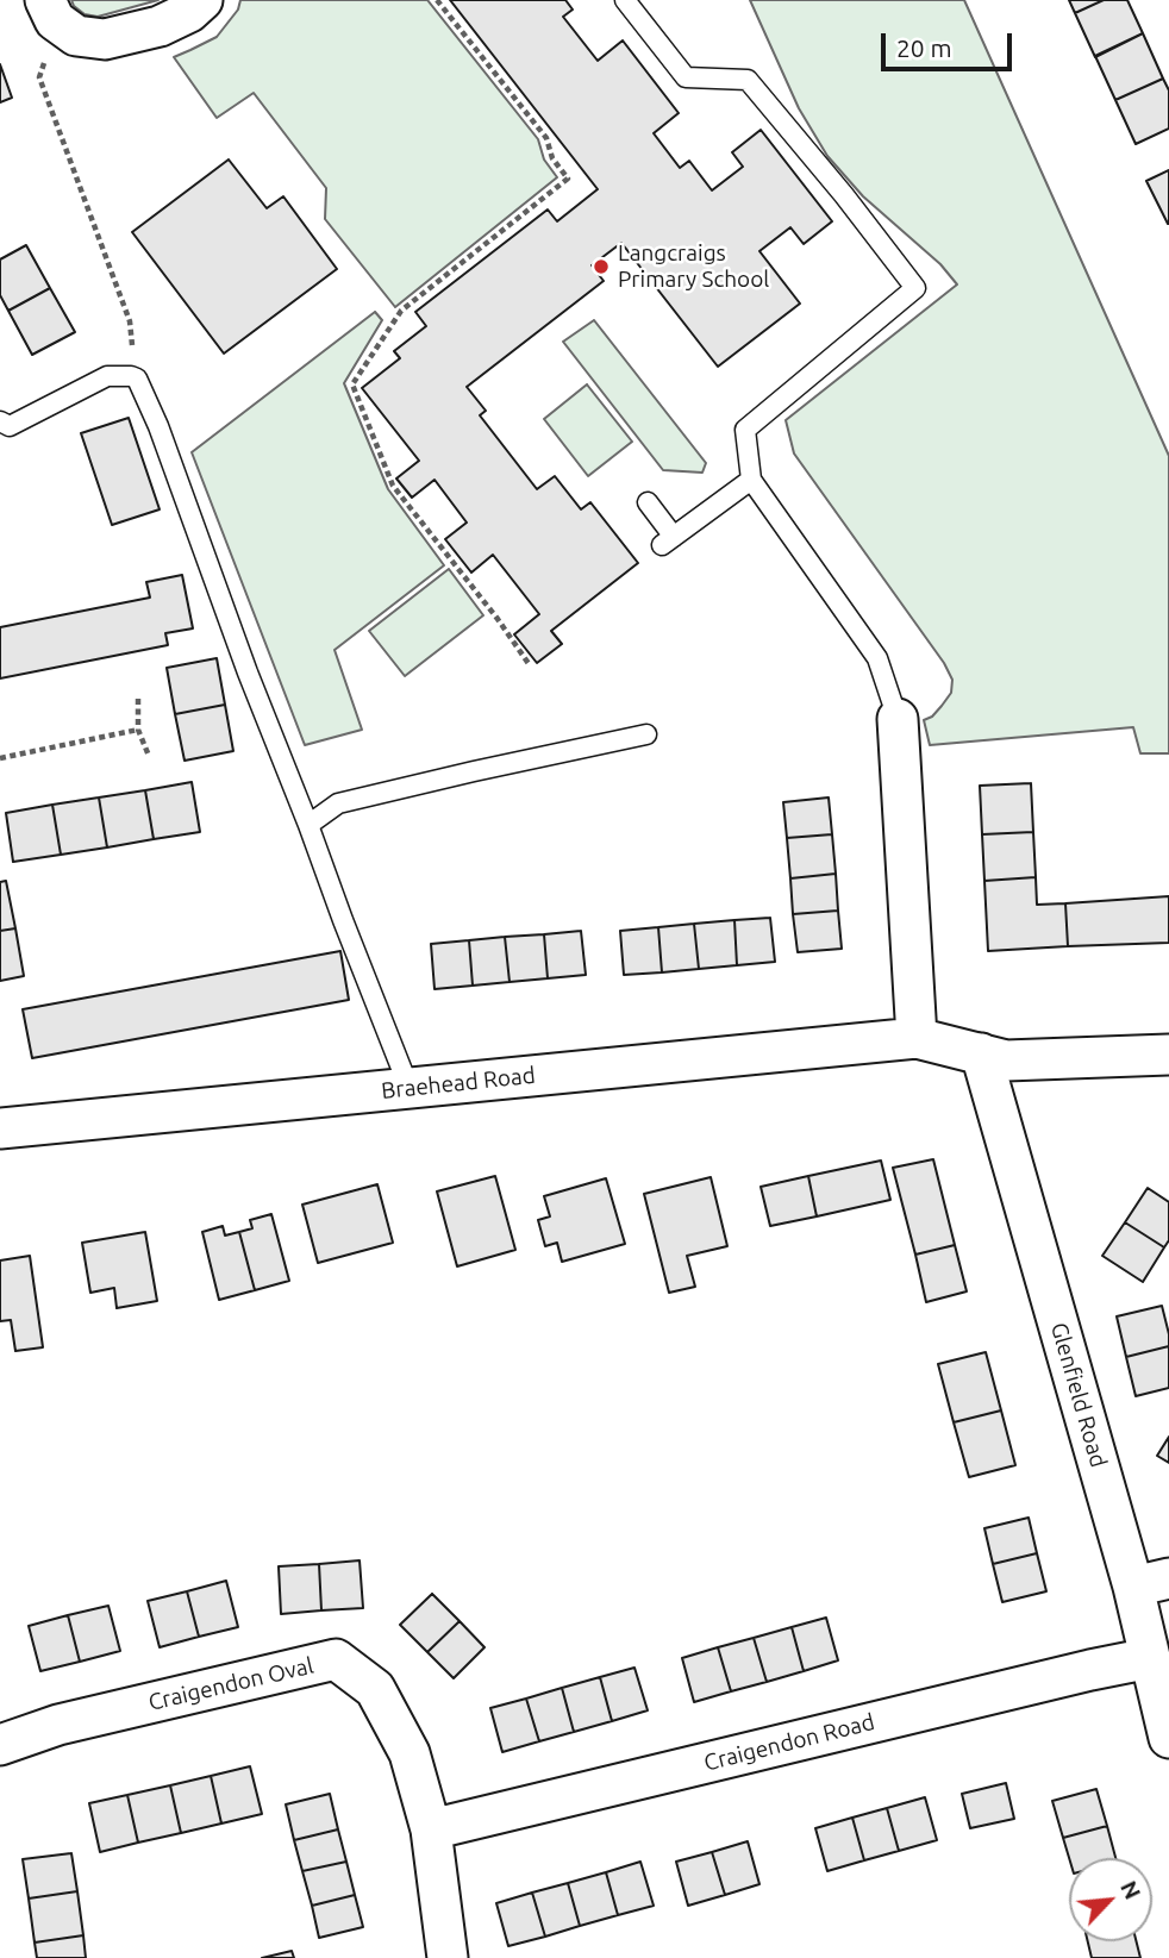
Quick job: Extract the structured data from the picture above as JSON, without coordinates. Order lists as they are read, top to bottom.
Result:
{
  "streets": {
    "street": [
      "Braehead Road",
      "Glenfield Road",
      "Craigendon Oval",
      "Craigendon Road"
    ]
  },
  "crossings": [
    ["Braehead Road", "Glenfield Road"],
    ["Glenfield Road", "Craigendon Road"],
    ["Craigendon Oval", "Craigendon Road"]
  ],
  "places": ["Langcraigs Primary School"],
  "scale_bar": "20 m",
  "north": "top right"
}
